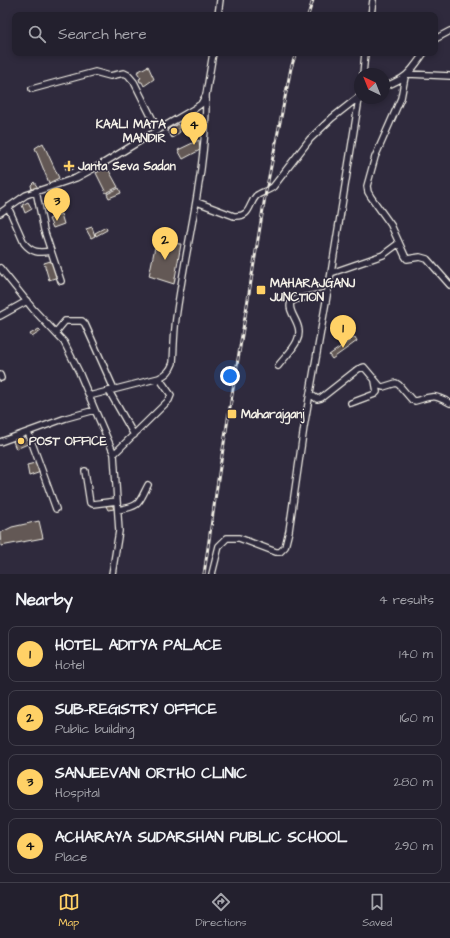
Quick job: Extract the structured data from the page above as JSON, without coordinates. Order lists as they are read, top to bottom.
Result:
{
  "places": {
    "other": ["KAALI MATA MANDIR", "POST OFFICE"],
    "health": ["Janta Seva Sadan"],
    "transit": ["MAHARAJGANJ JUNCTION", "Maharajganj"]
  },
  "north": "top left",
  "page": {
    "search": "Search here",
    "pins": [
      "4",
      "3",
      "2",
      "1"
    ],
    "heading": ["Nearby", "4 results"],
    "list": [
      {
        "mark": "1",
        "name": "HOTEL ADITYA PALACE",
        "note": "Hotel",
        "value": "140 m"
      },
      {
        "mark": "2",
        "name": "SUB-REGISTRY OFFICE",
        "note": "Public building",
        "value": "160 m"
      },
      {
        "mark": "3",
        "name": "SANJEEVANI ORTHO CLINIC",
        "note": "Hospital",
        "value": "280 m"
      },
      {
        "mark": "4",
        "name": "ACHARAYA SUDARSHAN PUBLIC SCHOOL",
        "note": "Place",
        "value": "290 m"
      }
    ],
    "nav": ["Map", "Directions", "Saved"]
  }
}
